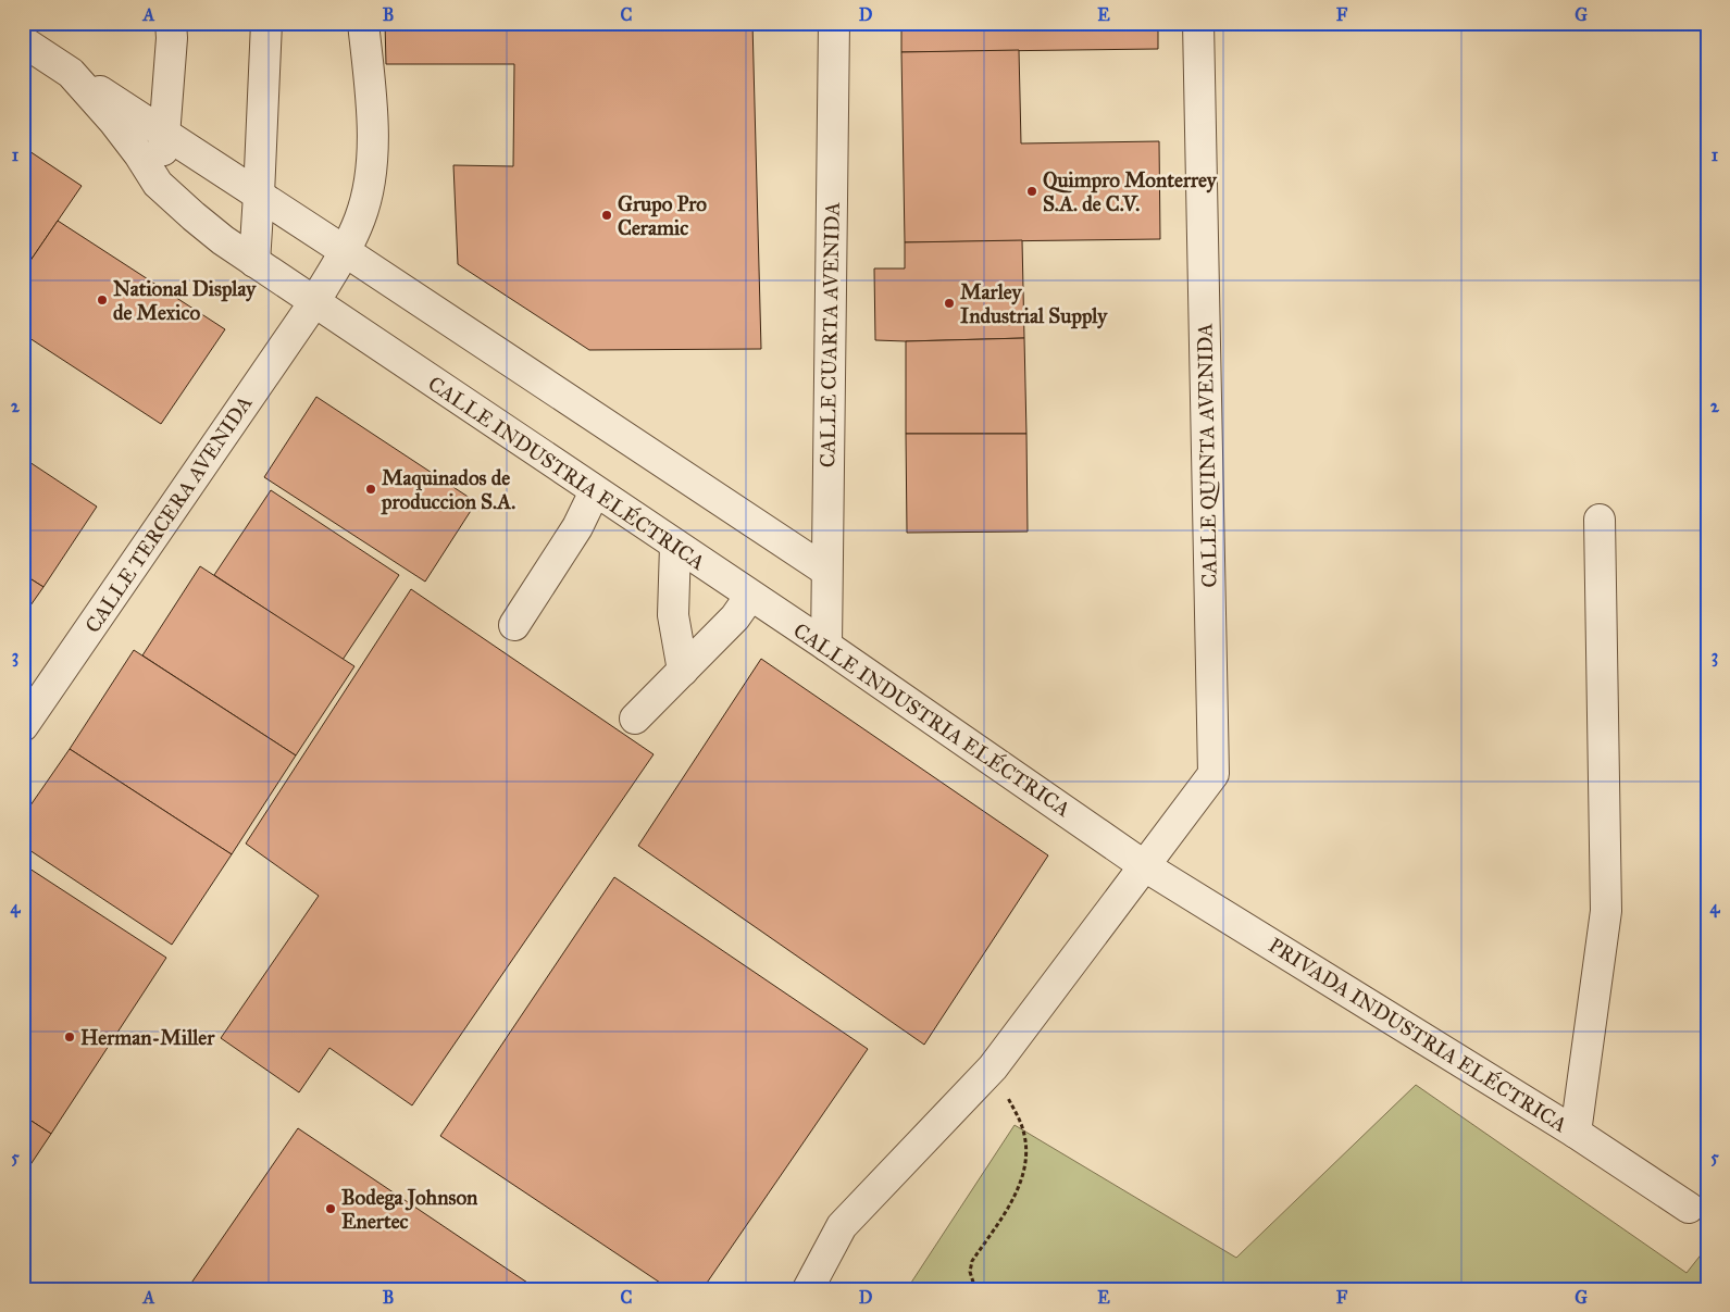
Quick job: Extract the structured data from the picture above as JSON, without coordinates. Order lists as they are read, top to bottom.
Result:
{
  "streets": {
    "street": [
      "CALLE CUARTA AVENIDA",
      "CALLE QUINTA AVENIDA",
      "CALLE INDUSTRIA ELÉCTRICA",
      "CALLE TERCERA AVENIDA",
      "PRIVADA INDUSTRIA ELÉCTRICA"
    ]
  },
  "crossings": [
    ["CALLE CUARTA AVENIDA", "CALLE INDUSTRIA ELÉCTRICA"],
    ["CALLE QUINTA AVENIDA", "CALLE INDUSTRIA ELÉCTRICA"],
    ["CALLE QUINTA AVENIDA", "PRIVADA INDUSTRIA ELÉCTRICA"],
    ["CALLE INDUSTRIA ELÉCTRICA", "CALLE TERCERA AVENIDA"],
    ["CALLE INDUSTRIA ELÉCTRICA", "PRIVADA INDUSTRIA ELÉCTRICA"]
  ],
  "places": [
    "Quimpro Monterrey S.A. de C.V.",
    "Grupo Pro Ceramic",
    "National Display de Mexico",
    "Marley Industrial Supply",
    "Maquinados de produccion S.A.",
    "Herman-Miller",
    "Bodega Johnson Enertec"
  ],
  "grid": {
    "columns": [
      "A",
      "B",
      "C",
      "D",
      "E",
      "F",
      "G"
    ],
    "rows": [
      "1",
      "2",
      "3",
      "4",
      "5"
    ]
  }
}
